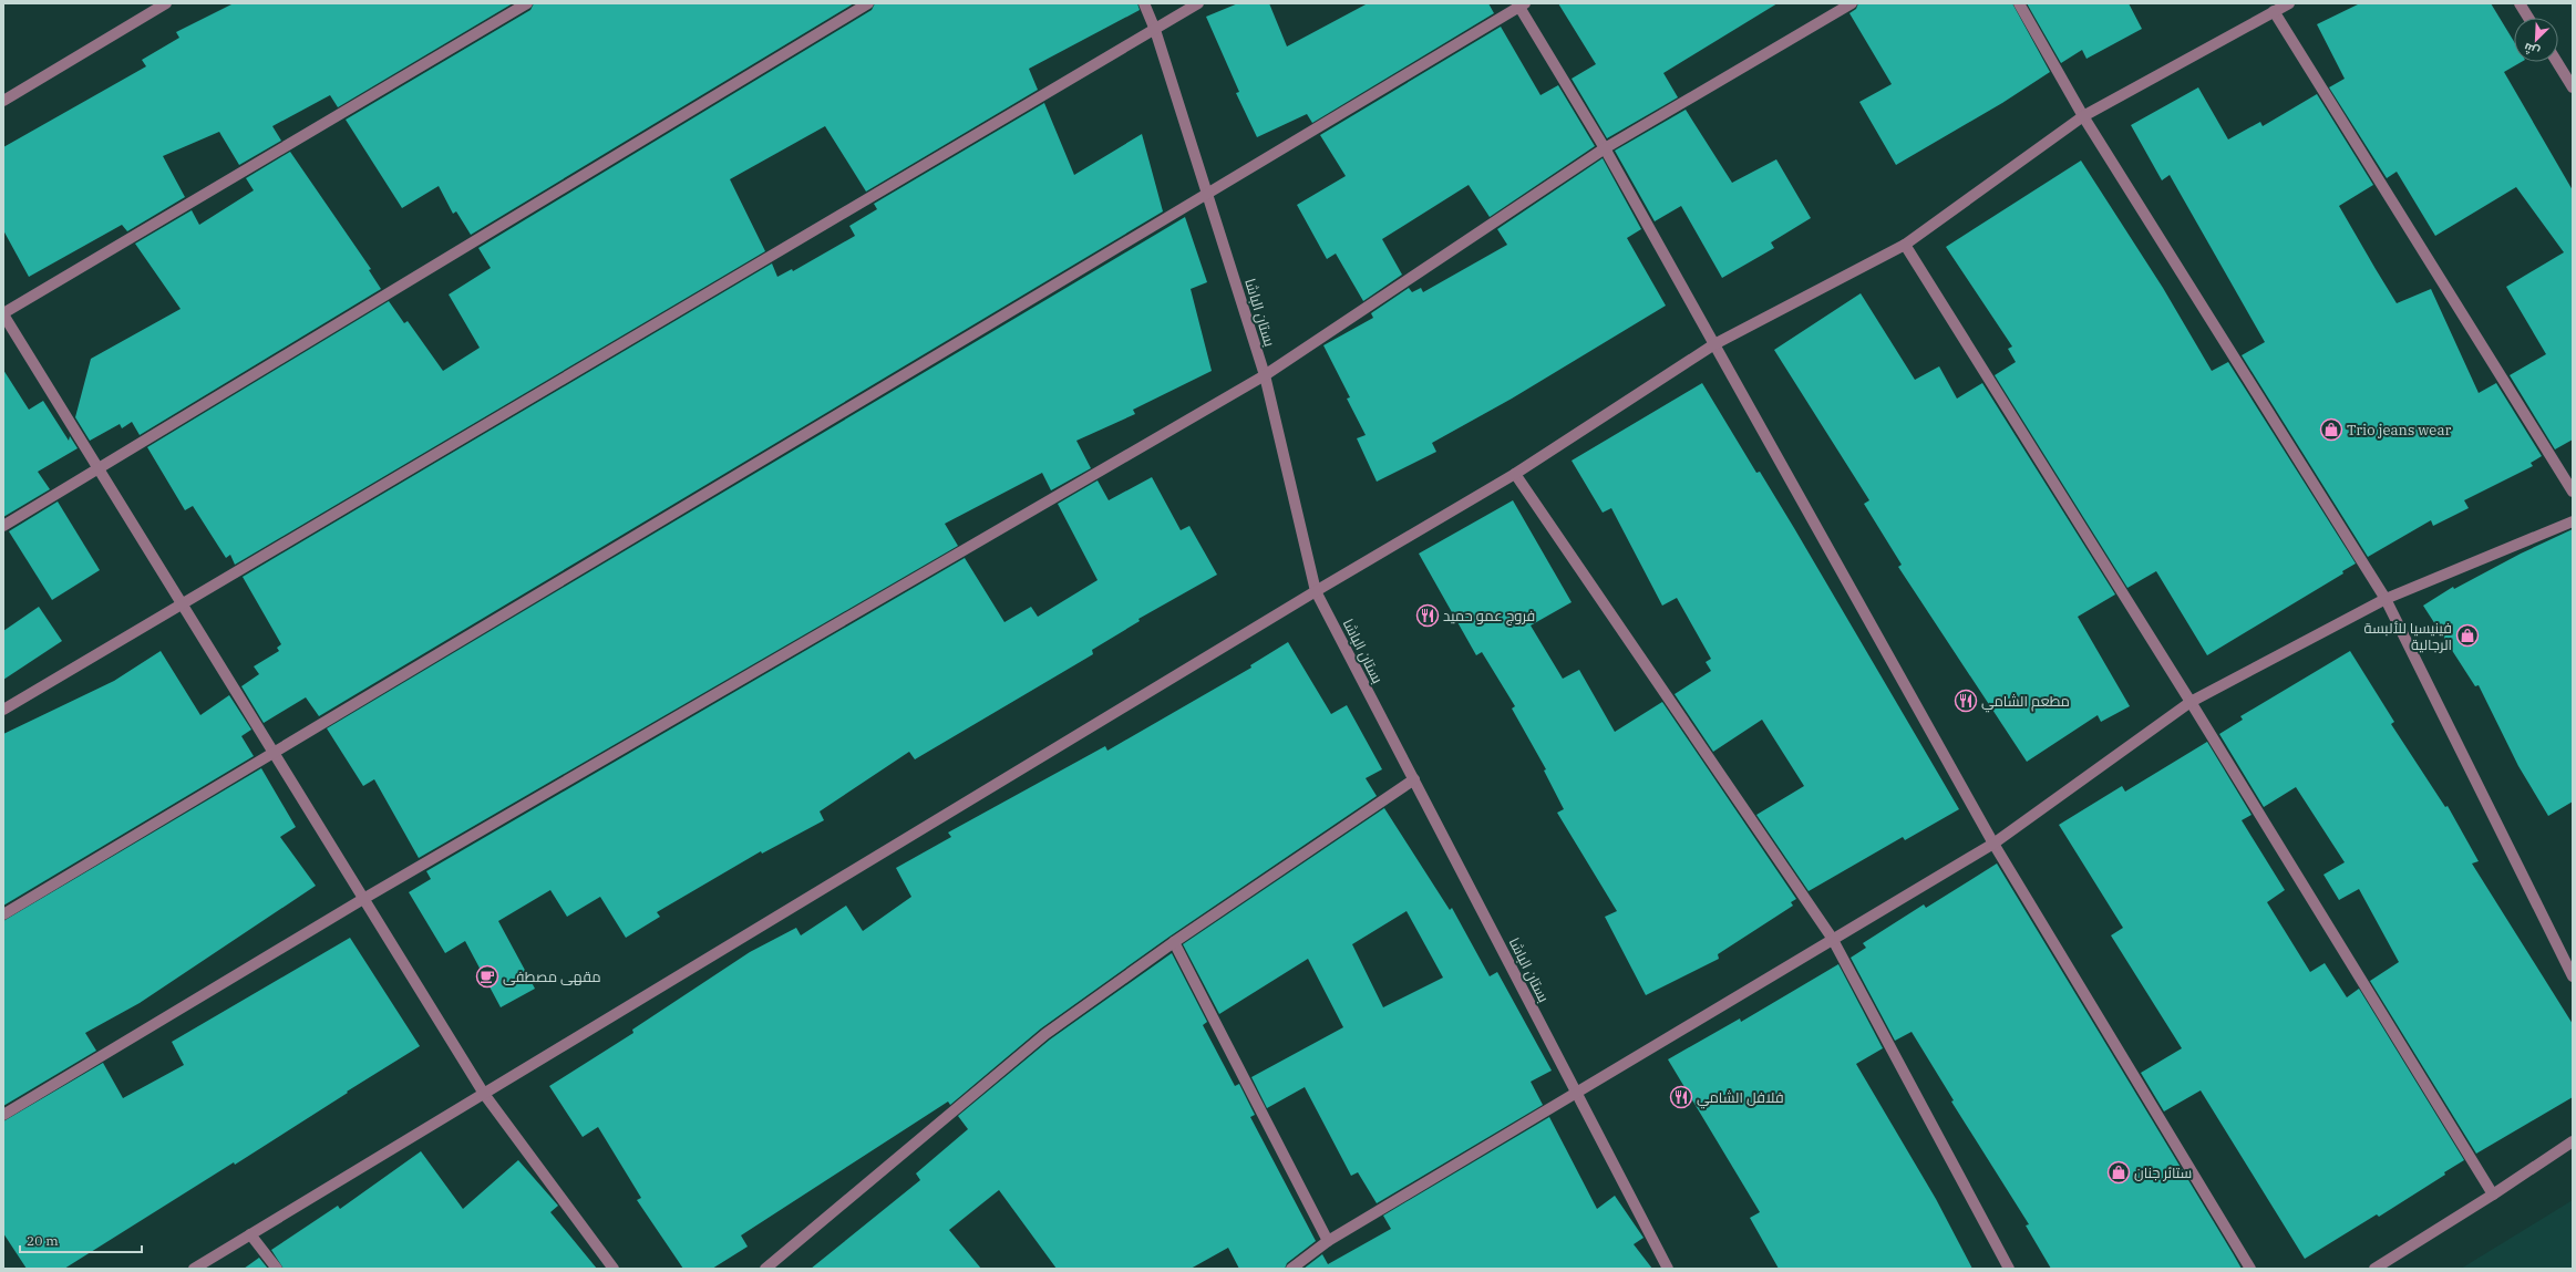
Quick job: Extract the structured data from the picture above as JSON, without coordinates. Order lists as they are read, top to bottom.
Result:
{
  "streets": {
    "street": ["بستان الباشا"]
  },
  "places": {
    "shop": ["Trio jeans wear", "فينيسيا للألبسة الرجالية", "ستائر جنان"],
    "restaurant": ["فروج عمو حميد", "مطعم الشامي", "فلافل الشامي"],
    "cafe": ["مقهى مصطفى"]
  },
  "scale_bar": "20 m",
  "north": "bottom left"
}
